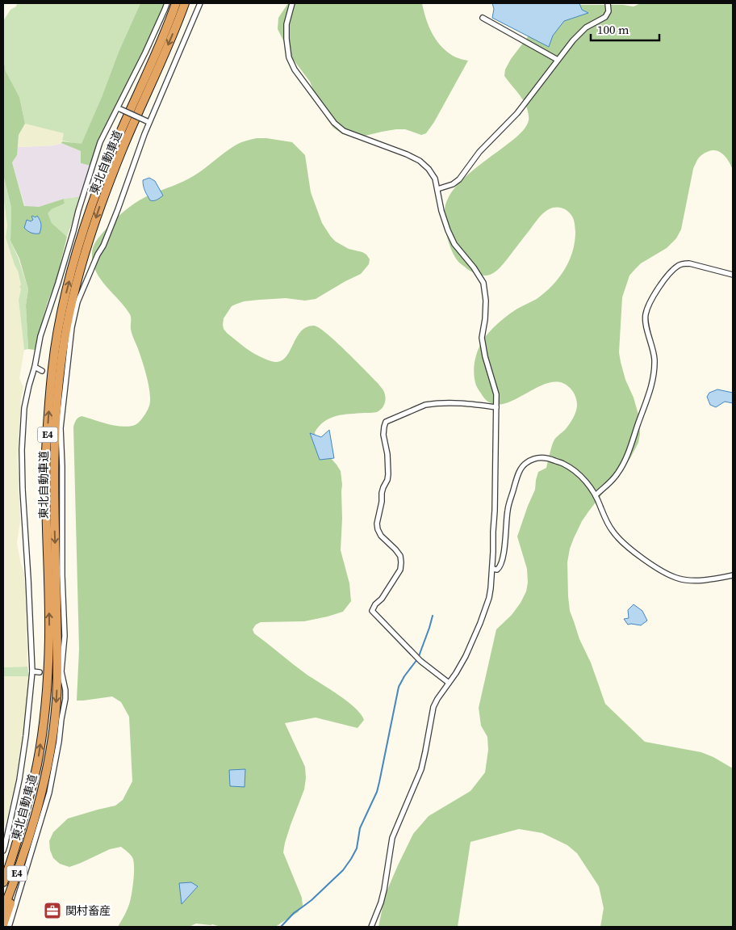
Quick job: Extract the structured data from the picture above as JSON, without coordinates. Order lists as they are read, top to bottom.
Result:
{
  "streets": {
    "highway": ["東北自動車道", "E4"]
  },
  "places": {
    "office": ["関村畜産"]
  },
  "scale_bar": "100 m"
}
